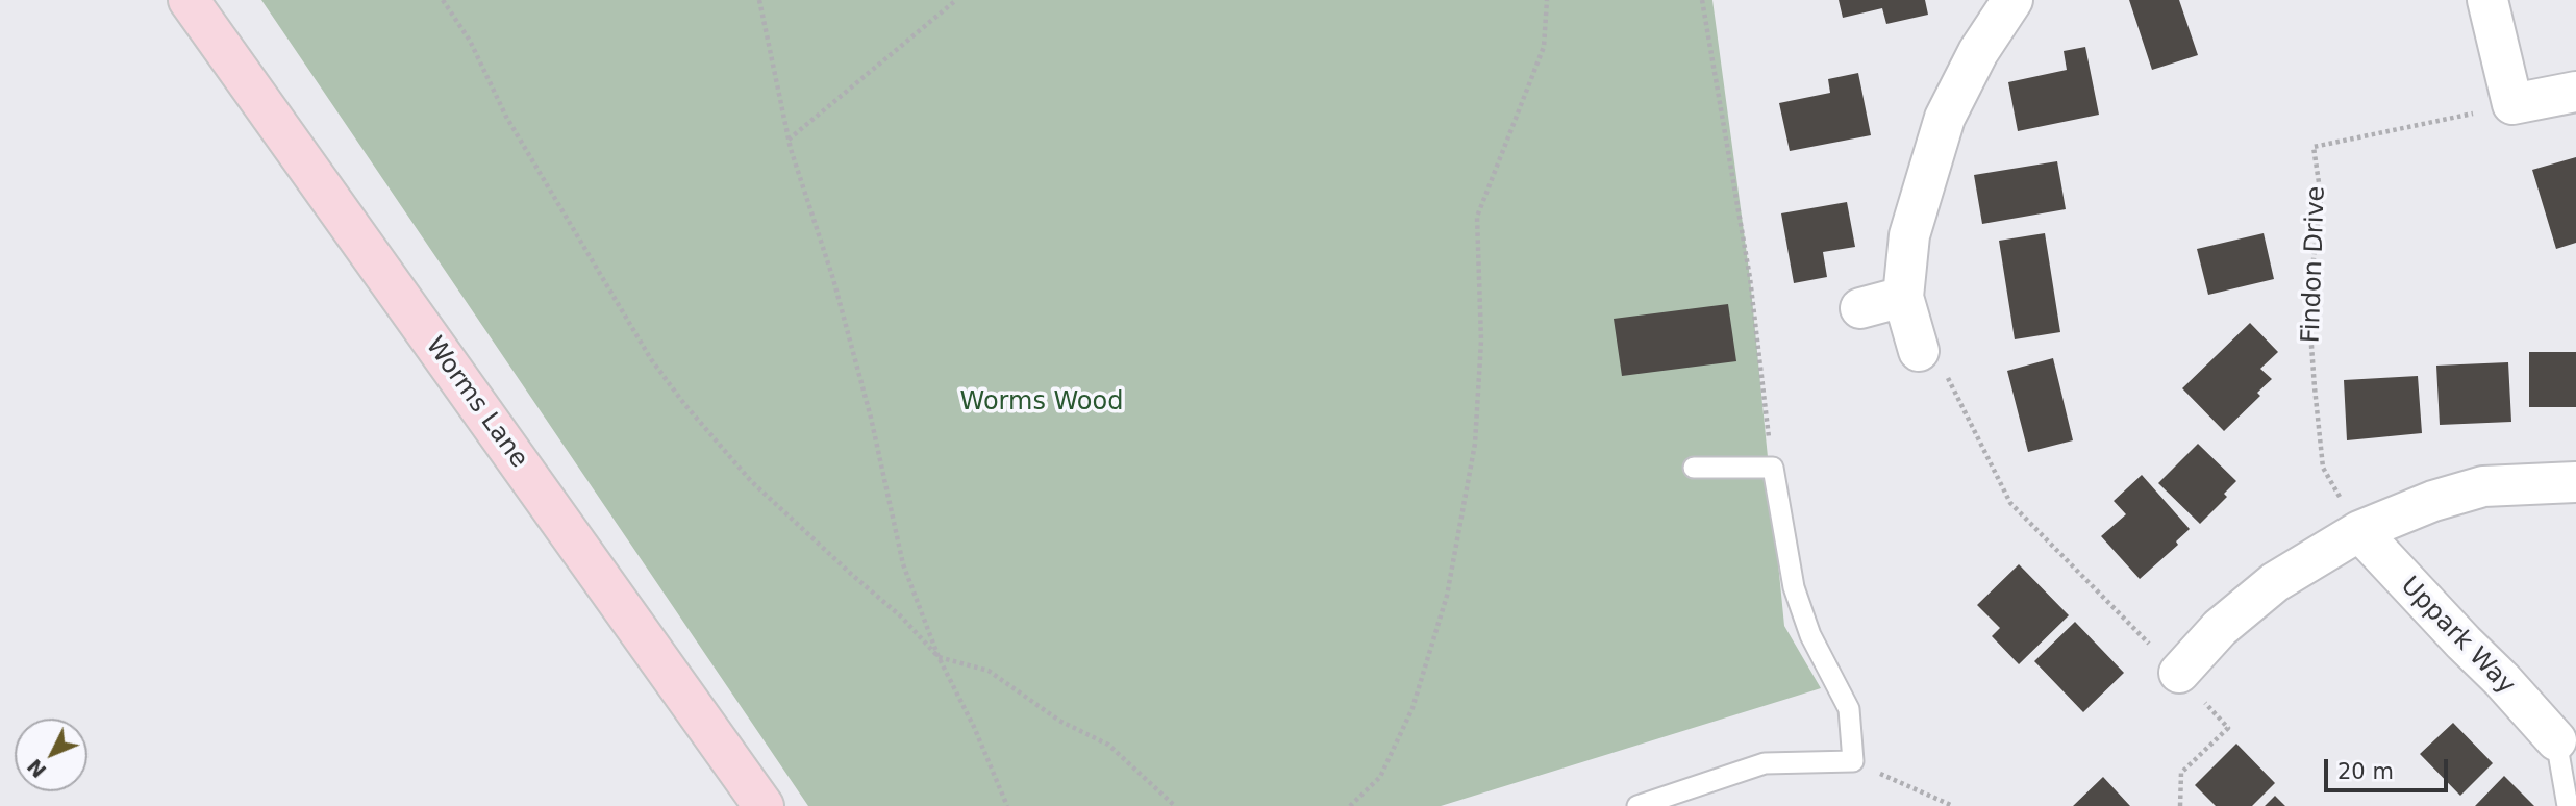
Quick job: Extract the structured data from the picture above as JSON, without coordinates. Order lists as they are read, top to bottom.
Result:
{
  "streets": {
    "main road": ["Worms Lane"],
    "street": ["Uppark Way"],
    "path": ["Findon Drive"]
  },
  "crossings": [
    ["Findon Drive", "Uppark Way"]
  ],
  "parks": ["Worms Wood"],
  "scale_bar": "20 m",
  "north": "bottom left"
}
